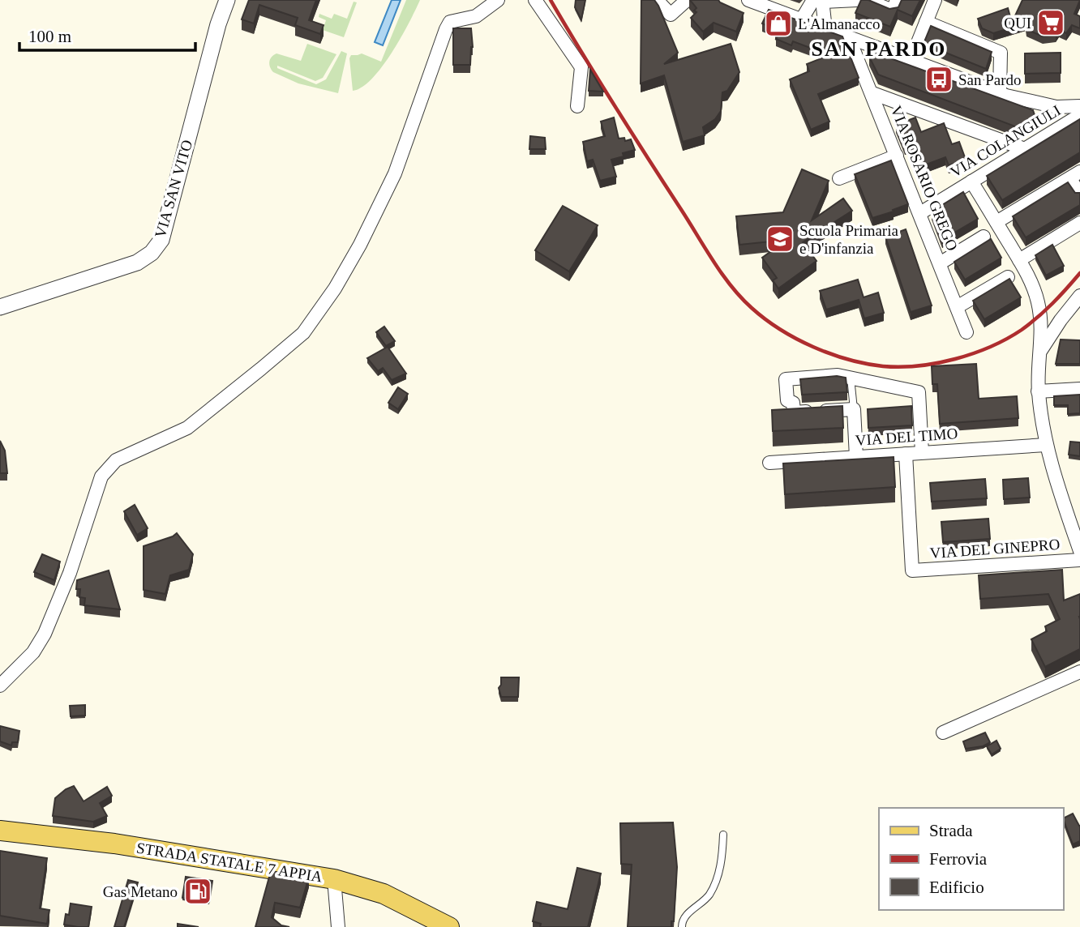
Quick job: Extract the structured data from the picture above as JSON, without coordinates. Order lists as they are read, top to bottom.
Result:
{
  "streets": {
    "main road": ["STRADA STATALE 7 APPIA"],
    "street": [
      "VIA COLANGIULI",
      "VIA ROSARIO GREGO",
      "VIA SAN VITO",
      "VIA DEL TIMO",
      "VIA DEL GINEPRO"
    ]
  },
  "crossings": [
    ["VIA COLANGIULI", "VIA ROSARIO GREGO"],
    ["VIA DEL TIMO", "VIA DEL GINEPRO"]
  ],
  "districts": ["SAN PARDO"],
  "places": {
    "supermarket": ["QUI"],
    "shop": ["L'Almanacco"],
    "bus stop": ["San Pardo"],
    "school or university": ["Scuola Primaria e D'infanzia"],
    "fuel station": ["Gas Metano"]
  },
  "legend": ["Strada", "Ferrovia", "Edificio"],
  "scale_bar": "100 m"
}
